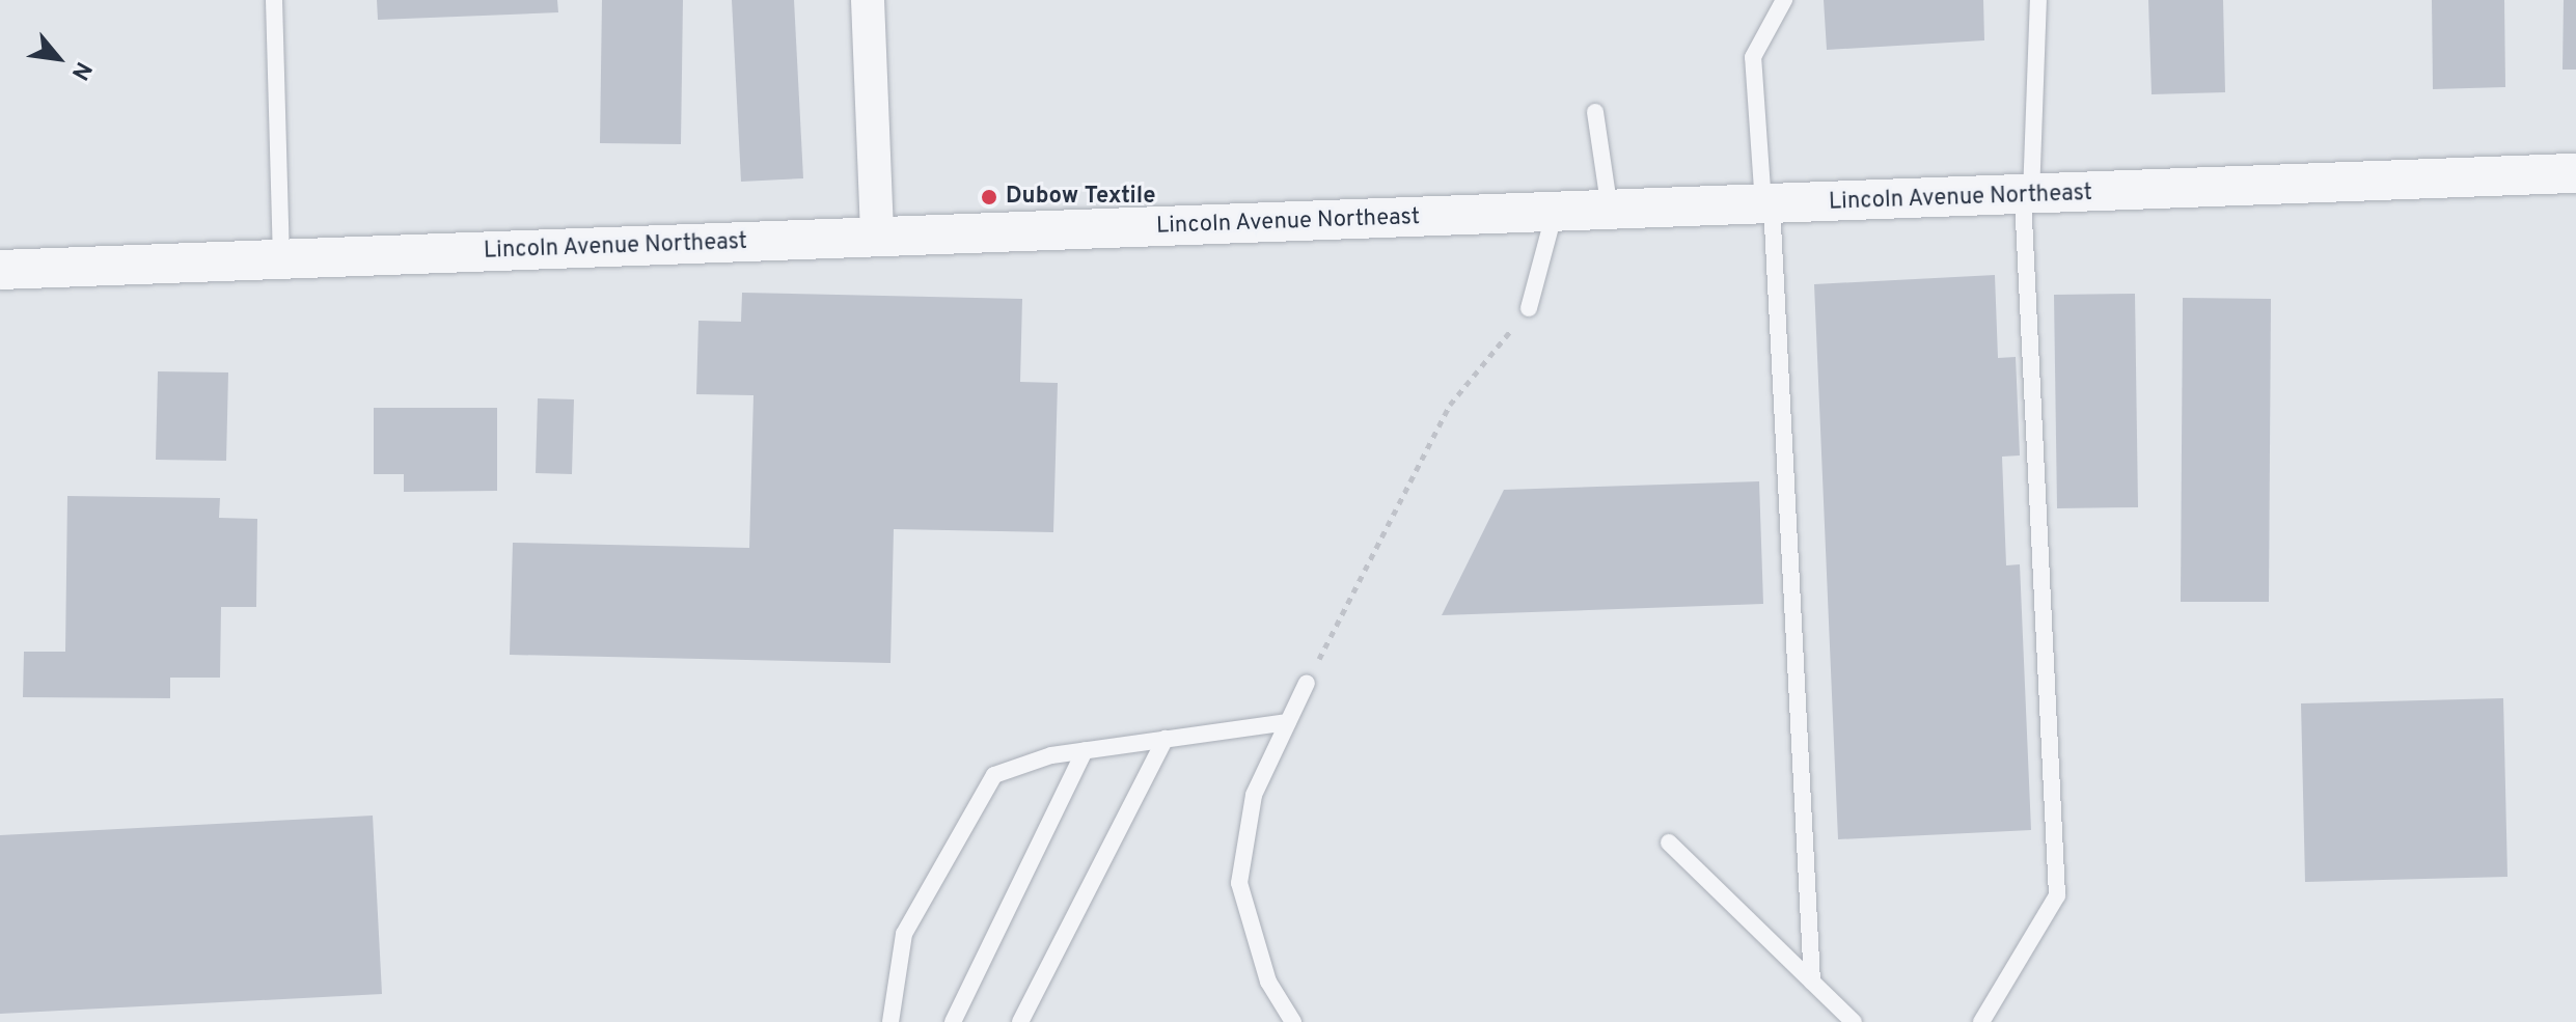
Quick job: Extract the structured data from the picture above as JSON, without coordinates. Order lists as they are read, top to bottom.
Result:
{
  "streets": {
    "street": ["Lincoln Avenue Northeast"]
  },
  "places": ["Dubow Textile"],
  "north": "bottom right"
}
